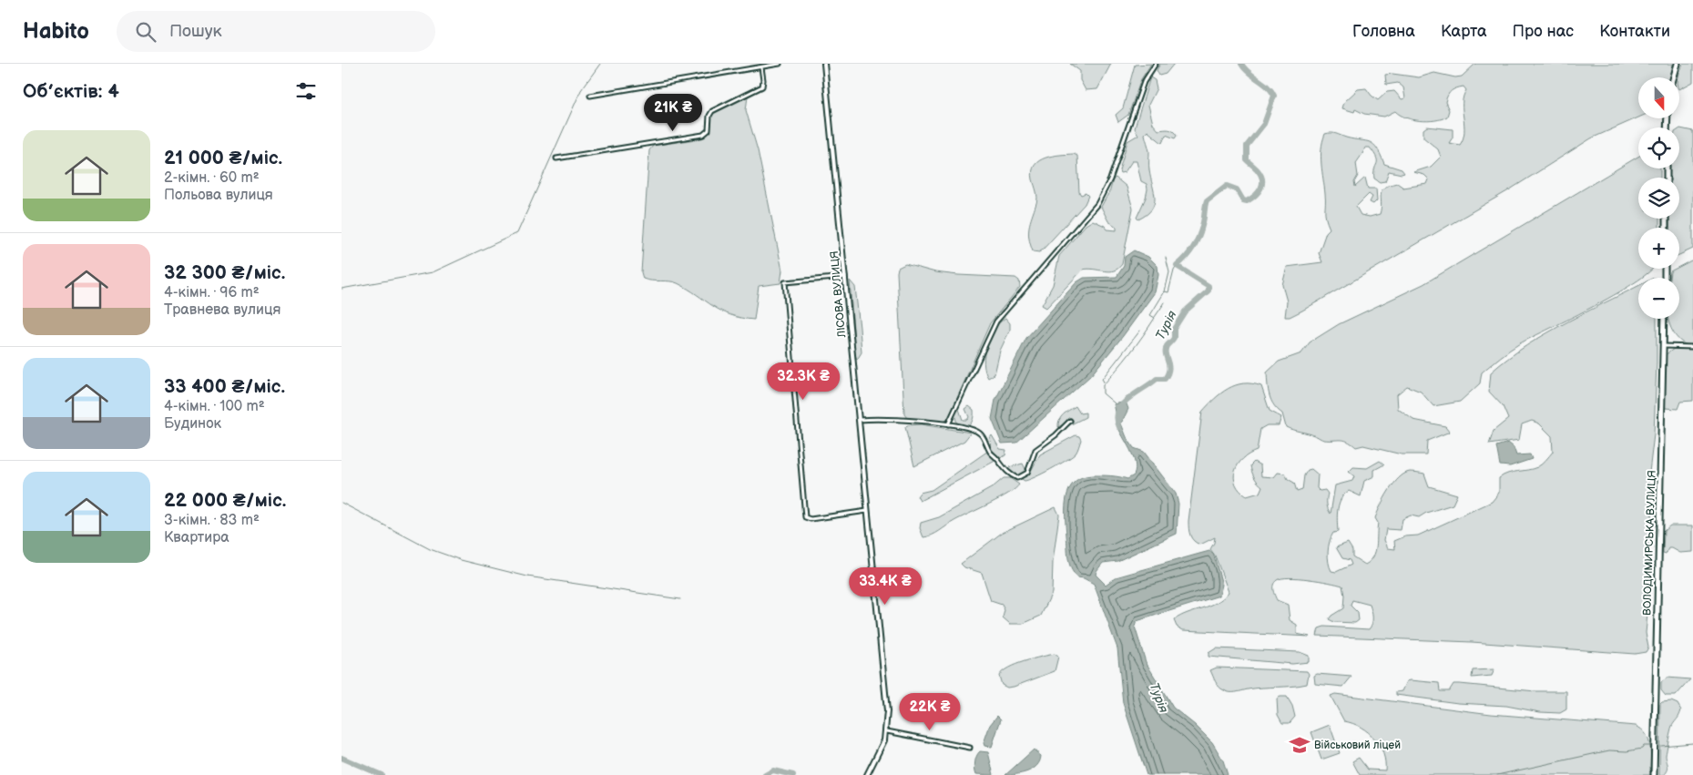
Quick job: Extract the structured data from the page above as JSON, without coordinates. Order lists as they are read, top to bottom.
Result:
{
  "streets": {
    "main road": ["ВОЛОДИМИРСЬКА ВУЛИЦЯ"],
    "street": ["ЛІСОВА ВУЛИЦЯ"]
  },
  "water": ["Турія"],
  "places": {
    "school or university": ["Військовий ліцей"]
  },
  "north": "bottom",
  "page": {
    "header": "Habito",
    "search": "Пошук",
    "nav": [
      "Головна",
      "Карта",
      "Про нас",
      "Контакти"
    ],
    "heading": "Об’єктів: 4",
    "map_buttons": ["+", "−"],
    "price": [
      "21K ₴",
      "32.3K ₴",
      "33.4K ₴",
      "22K ₴"
    ],
    "list": [
      {
        "name": "21 000 ₴/міс.",
        "note": "2-кімн. · 60 m² · Польова вулиця"
      },
      {
        "name": "32 300 ₴/міс.",
        "note": "4-кімн. · 96 m² · Травнева вулиця"
      },
      {
        "name": "33 400 ₴/міс.",
        "note": "4-кімн. · 100 m² · Будинок"
      },
      {
        "name": "22 000 ₴/міс.",
        "note": "3-кімн. · 83 m² · Квартира"
      }
    ]
  }
}
